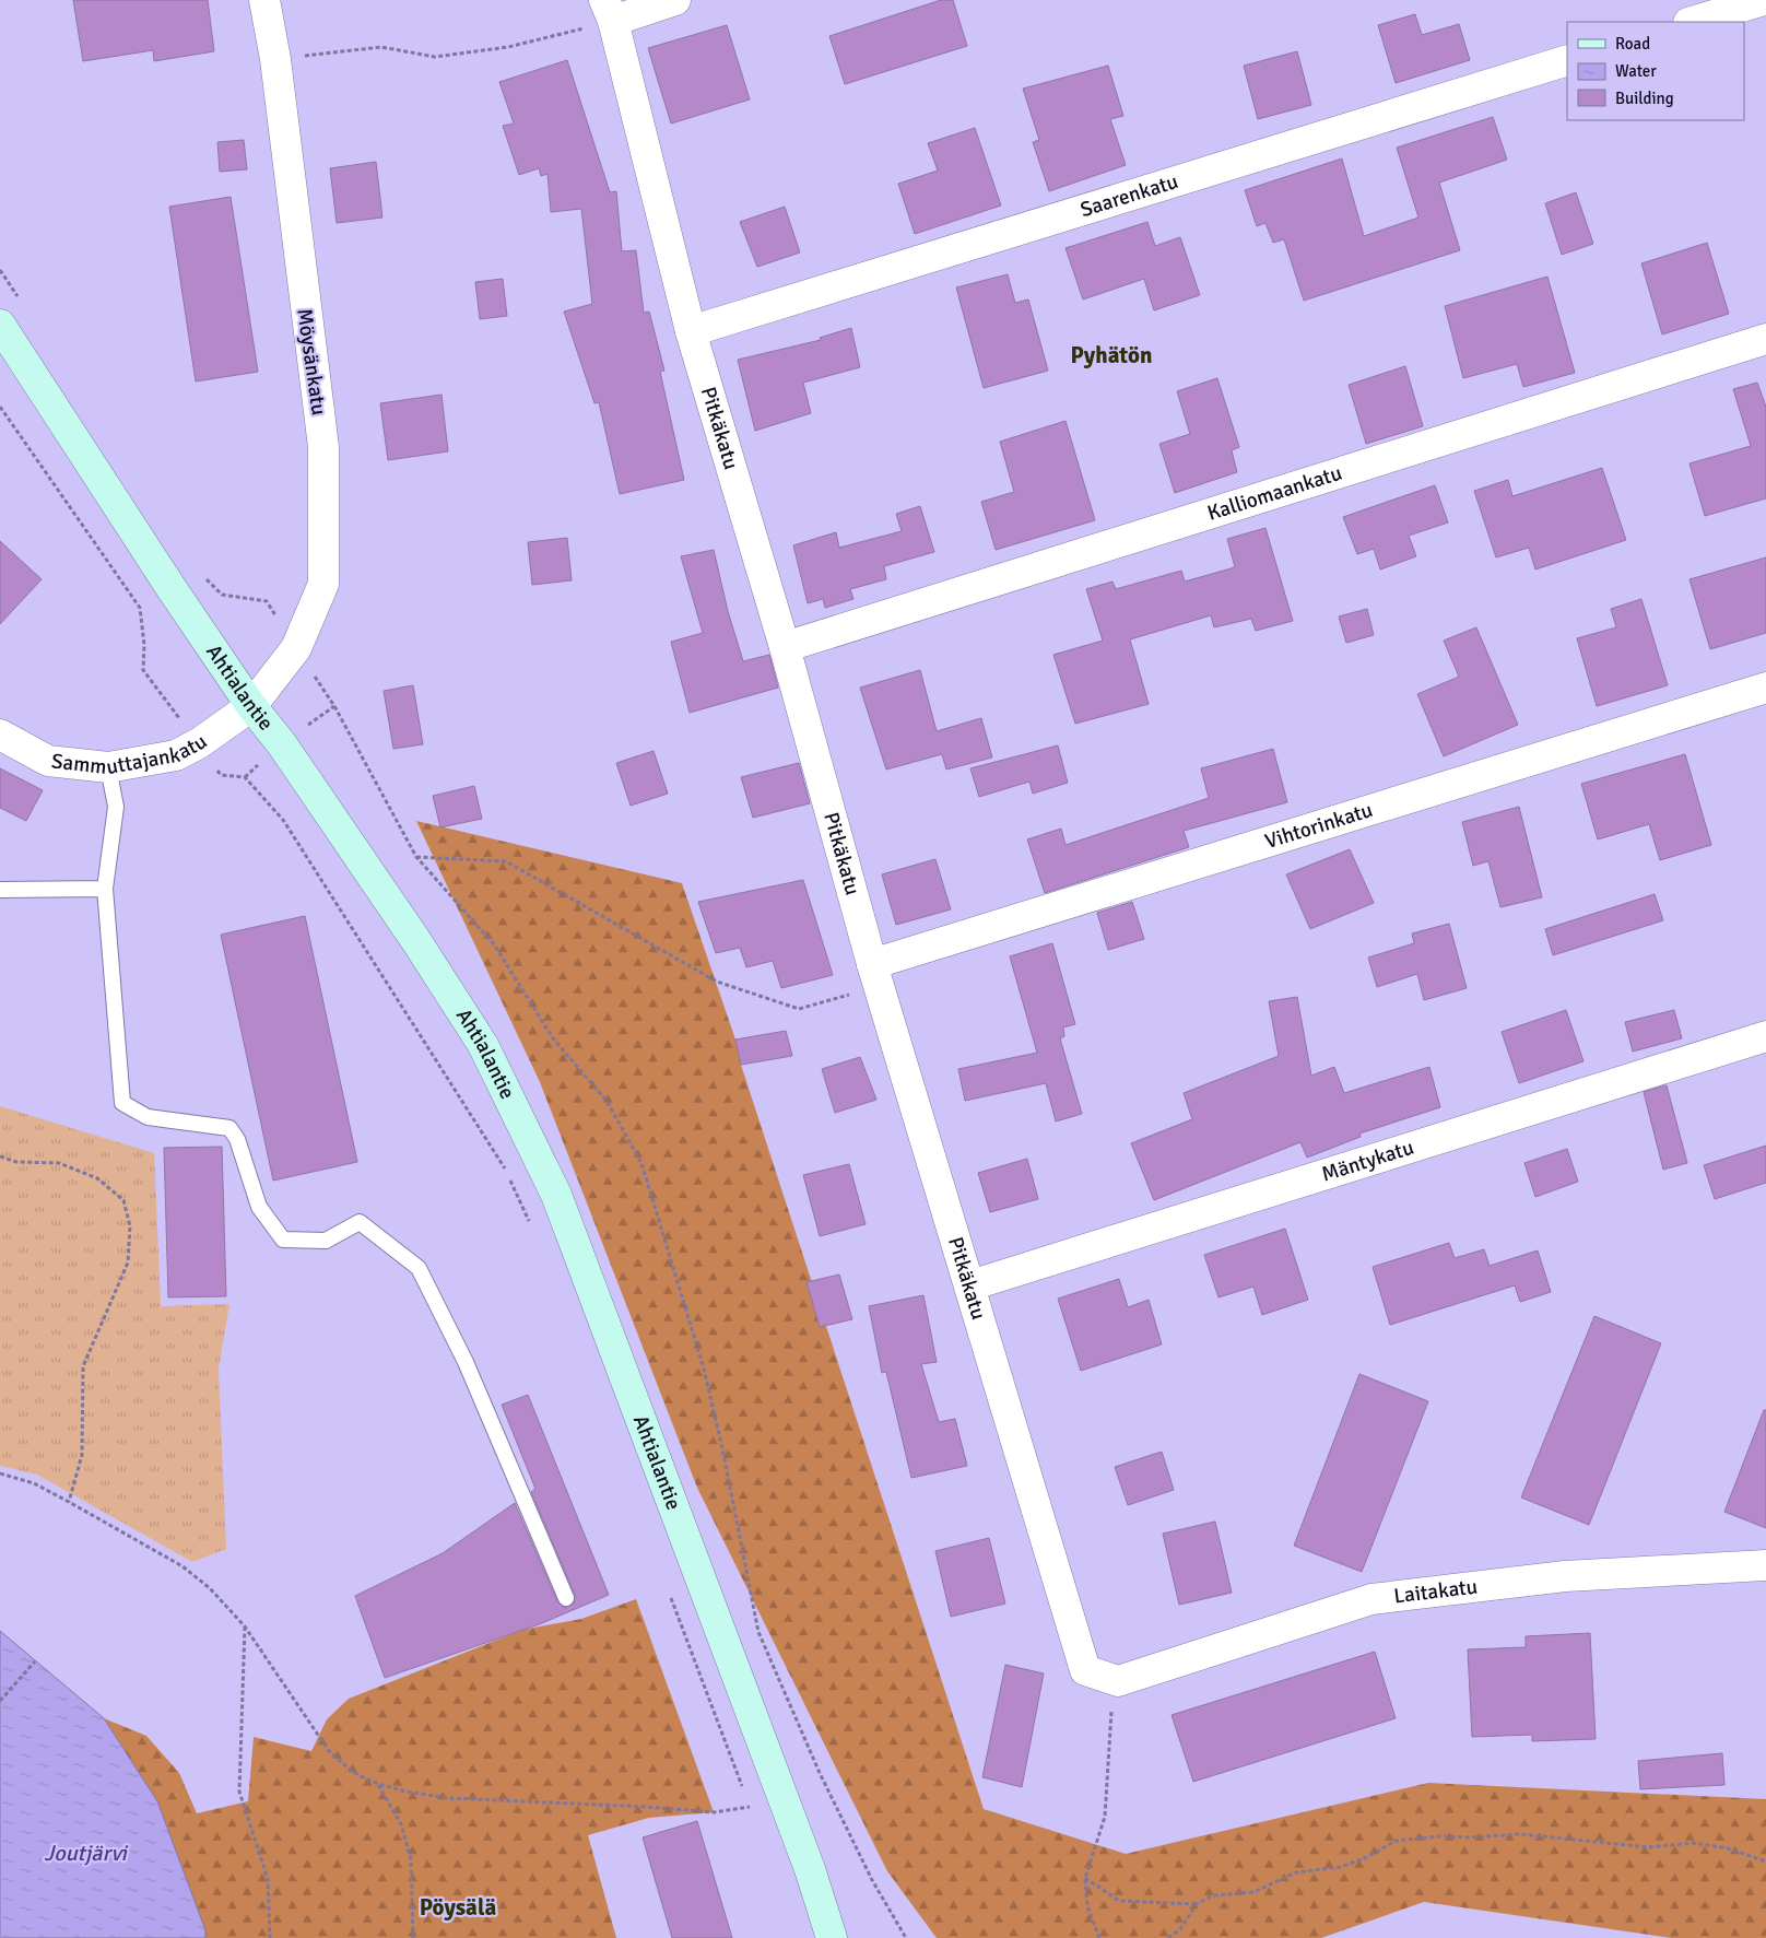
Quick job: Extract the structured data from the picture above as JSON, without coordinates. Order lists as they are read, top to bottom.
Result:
{
  "streets": {
    "main road": ["Ahtialantie"],
    "street": [
      "Saarenkatu",
      "Möysänkatu",
      "Pitkäkatu",
      "Kalliomaankatu",
      "Sammuttajankatu",
      "Vihtorinkatu",
      "Mäntykatu",
      "Laitakatu"
    ]
  },
  "crossings": [
    ["Saarenkatu", "Pitkäkatu"],
    ["Möysänkatu", "Ahtialantie"],
    ["Möysänkatu", "Sammuttajankatu"],
    ["Pitkäkatu", "Kalliomaankatu"],
    ["Pitkäkatu", "Vihtorinkatu"],
    ["Pitkäkatu", "Mäntykatu"],
    ["Pitkäkatu", "Laitakatu"],
    ["Ahtialantie", "Sammuttajankatu"]
  ],
  "districts": ["Pyhätön", "Pöysälä"],
  "water": ["Joutjärvi"],
  "legend": ["Road", "Water", "Building"]
}
